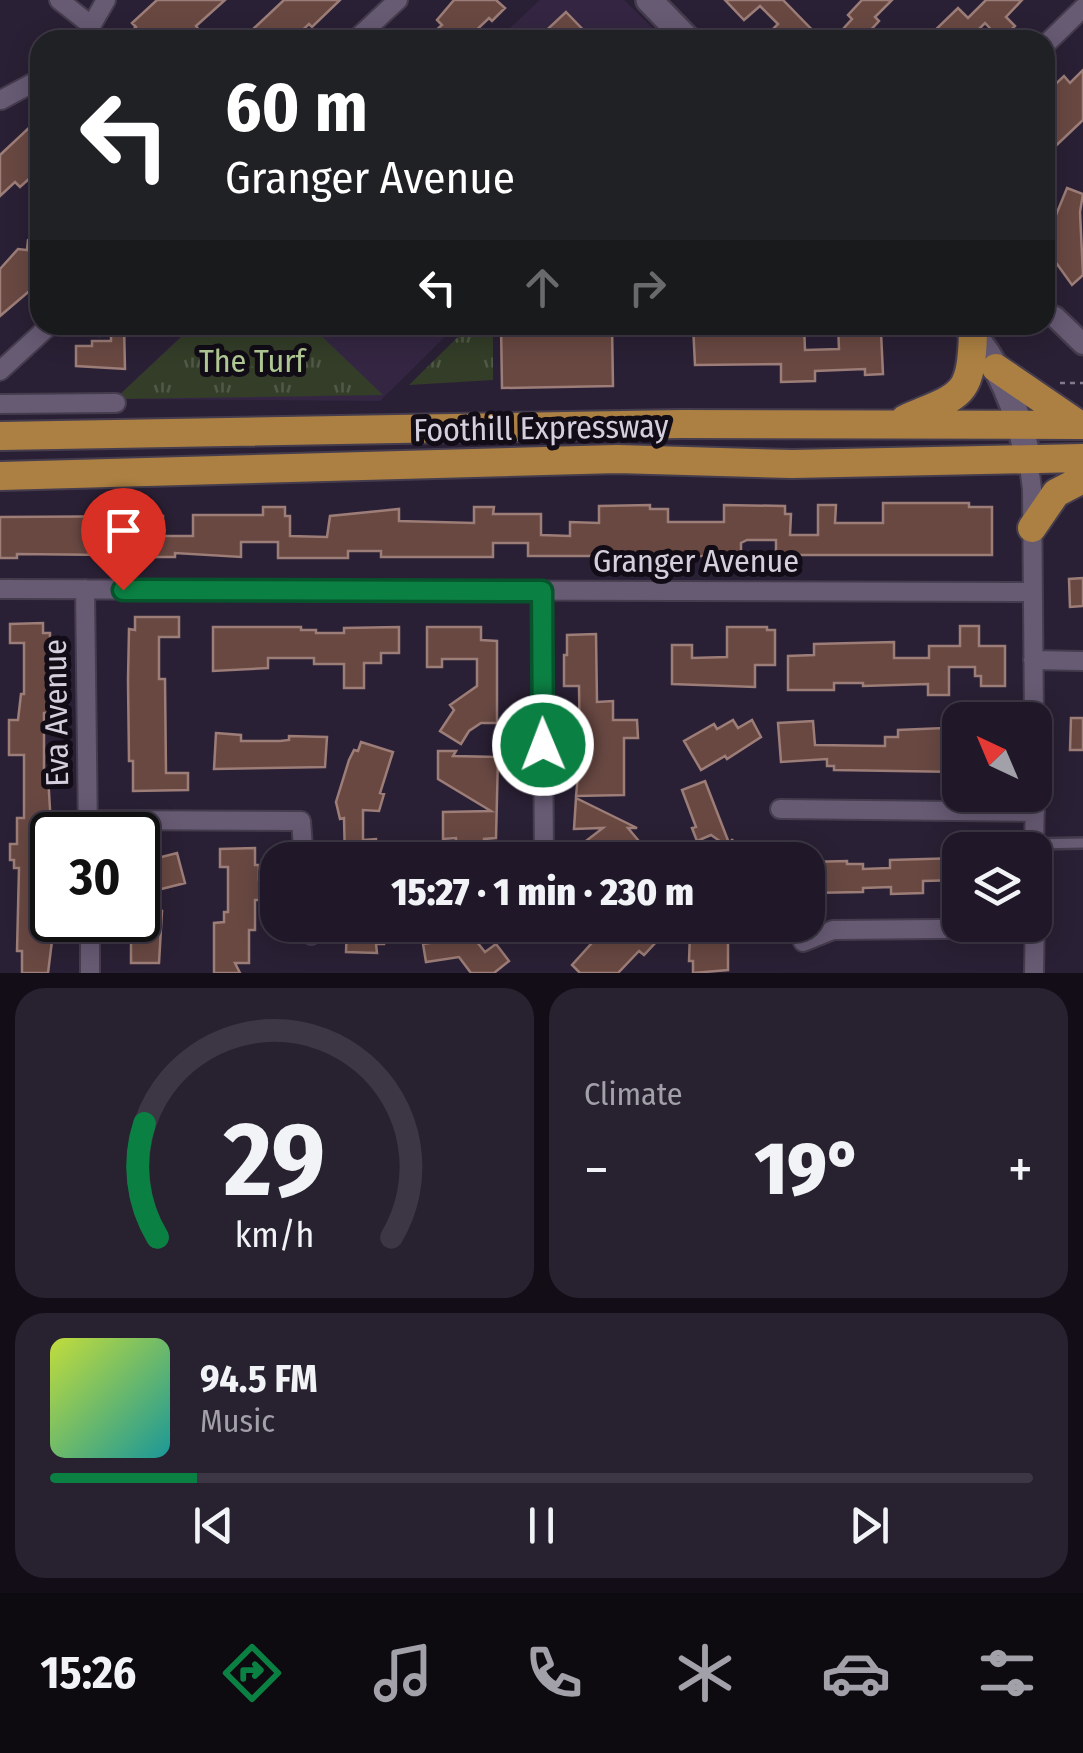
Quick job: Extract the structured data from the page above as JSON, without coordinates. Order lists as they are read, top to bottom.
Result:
{
  "streets": {
    "highway": ["Foothill Expressway"],
    "street": ["Granger Avenue", "Eva Avenue"]
  },
  "crossings": [
    ["Granger Avenue", "Eva Avenue"]
  ],
  "parks": ["The Turf"],
  "north": "top left",
  "page": {
    "turn": ["60 m", "Granger Avenue"],
    "limit": "30",
    "trip": "15:27 · 1 min · 230 m",
    "tile": "Climate",
    "heat": ["−", "19°", "+"],
    "song": ["94.5 FM", "Music"],
    "tabs": "15:26",
    "gauge": ["29", "km/h"]
  }
}
